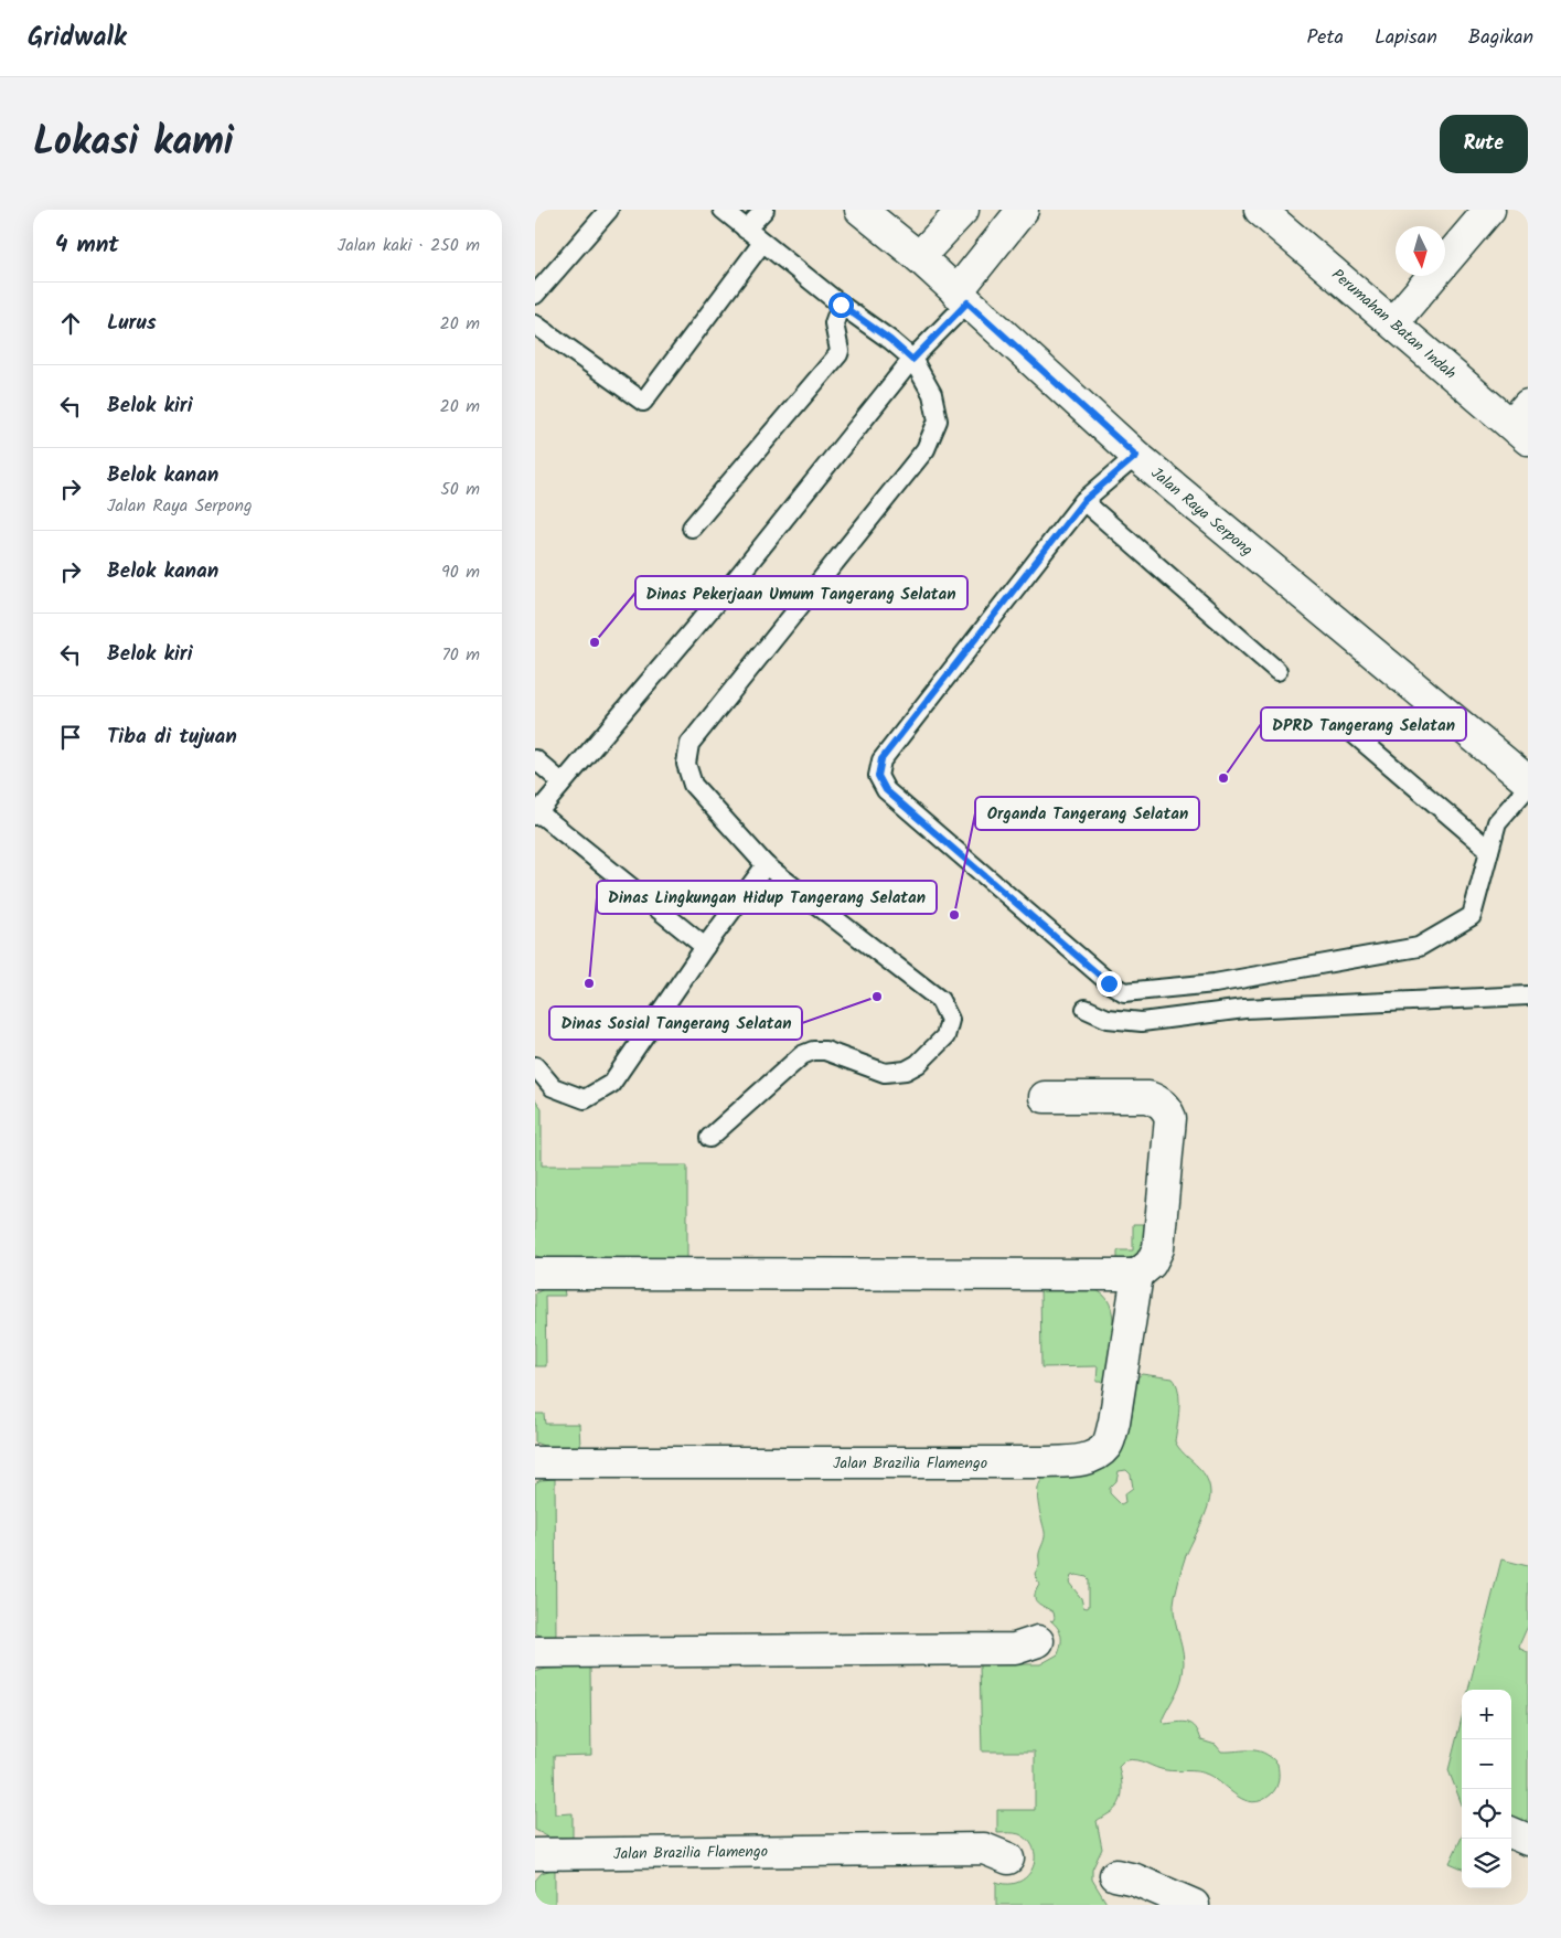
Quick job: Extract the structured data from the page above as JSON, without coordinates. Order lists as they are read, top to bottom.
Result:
{
  "streets": {
    "street": ["Perumahan Batan Indah", "Jalan Raya Serpong", "Jalan Brazilia Flamengo"]
  },
  "places": [
    "Dinas Pekerjaan Umum Tangerang Selatan",
    "DPRD Tangerang Selatan",
    "Organda Tangerang Selatan",
    "Dinas Lingkungan Hidup Tangerang Selatan",
    "Dinas Sosial Tangerang Selatan"
  ],
  "north": "bottom",
  "page": {
    "header": "Gridwalk",
    "nav": ["Peta", "Lapisan", "Bagikan"],
    "title": "Lokasi kami",
    "buttons": "Rute",
    "heading": ["4 mnt", "Jalan kaki · 250 m"],
    "list": [
      ["Lurus", "20 m"],
      ["Belok kiri", "20 m"],
      ["Belok kanan", "Jalan Raya Serpong", "50 m"],
      ["Belok kanan", "90 m"],
      ["Belok kiri", "70 m"],
      "Tiba di tujuan"
    ],
    "map_buttons": ["+", "−"]
  }
}
